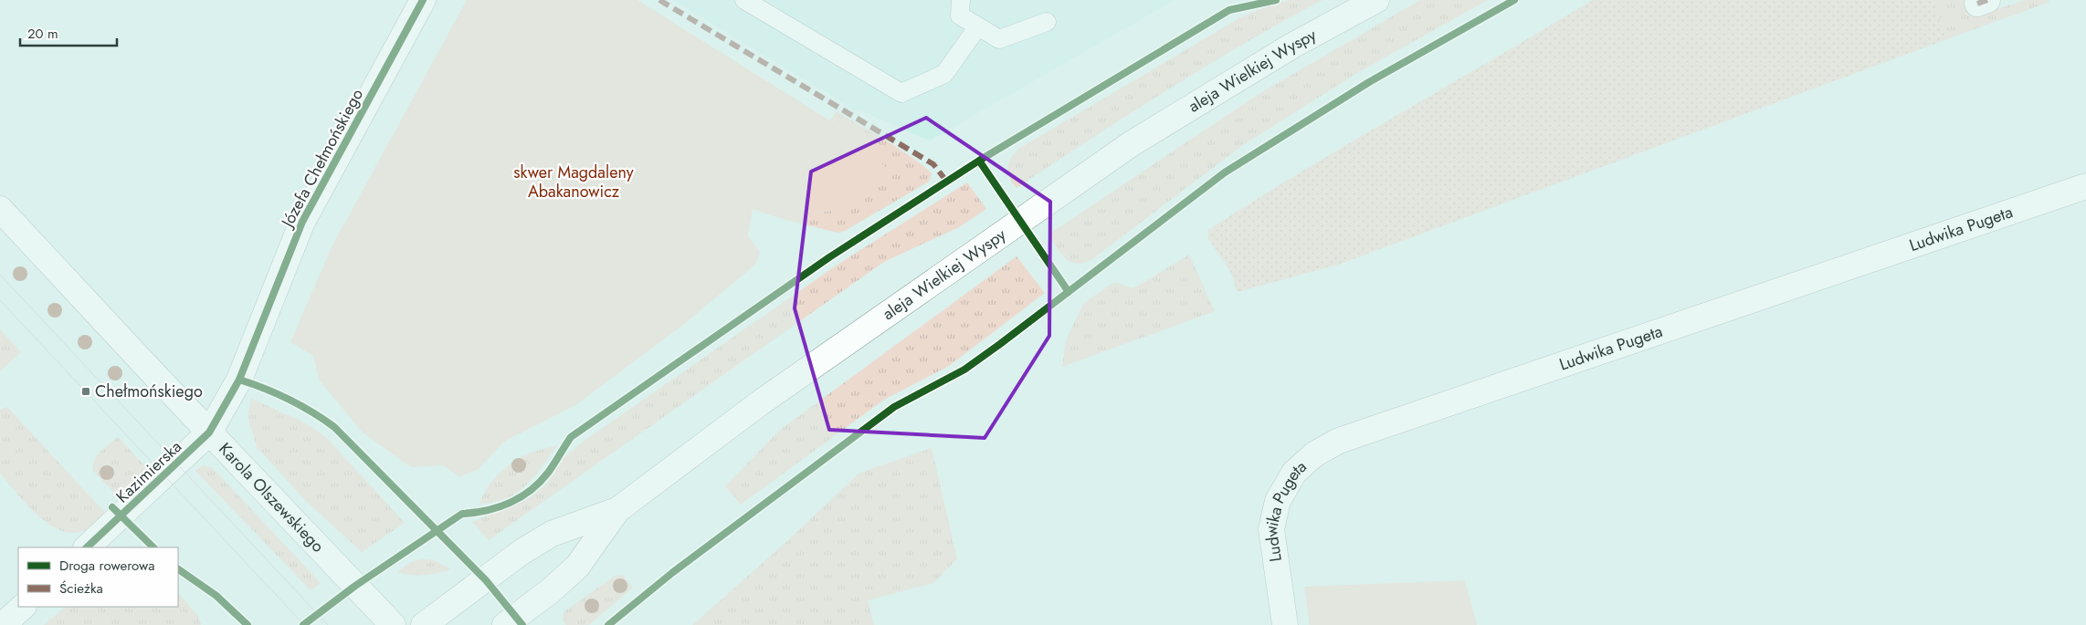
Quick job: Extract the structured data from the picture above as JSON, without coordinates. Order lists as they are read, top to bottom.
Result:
{
  "streets": {
    "street": [
      "aleja Wielkiej Wyspy",
      "Józefa Chełmońskiego",
      "Ludwika Pugeta",
      "Kazimierska",
      "Karola Olszewskiego"
    ]
  },
  "crossings": [
    ["Józefa Chełmońskiego", "Kazimierska"],
    ["Józefa Chełmońskiego", "Karola Olszewskiego"],
    ["Kazimierska", "Karola Olszewskiego"]
  ],
  "parks": ["skwer Magdaleny Abakanowicz"],
  "places": {
    "transit": ["Chełmońskiego"]
  },
  "legend": ["Droga rowerowa", "Ścieżka"],
  "scale_bar": "20 m"
}
